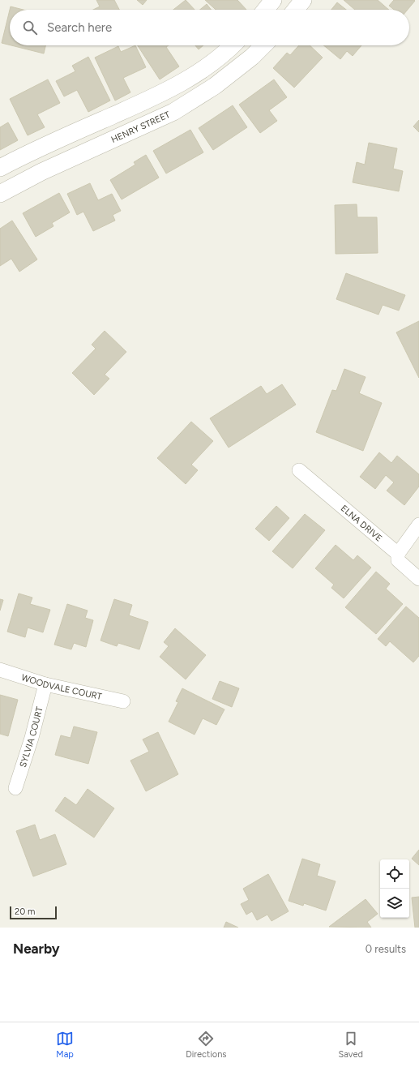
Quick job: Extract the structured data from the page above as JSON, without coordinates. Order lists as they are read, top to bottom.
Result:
{
  "streets": {
    "street": [
      "HENRY STREET",
      "ELNA DRIVE",
      "WOODVALE COURT",
      "SYLVIA COURT"
    ]
  },
  "crossings": [
    ["WOODVALE COURT", "SYLVIA COURT"]
  ],
  "scale_bar": "20 m",
  "page": {
    "search": "Search here",
    "scale": "20 m",
    "heading": ["Nearby", "0 results"],
    "nav": ["Map", "Directions", "Saved"]
  }
}
